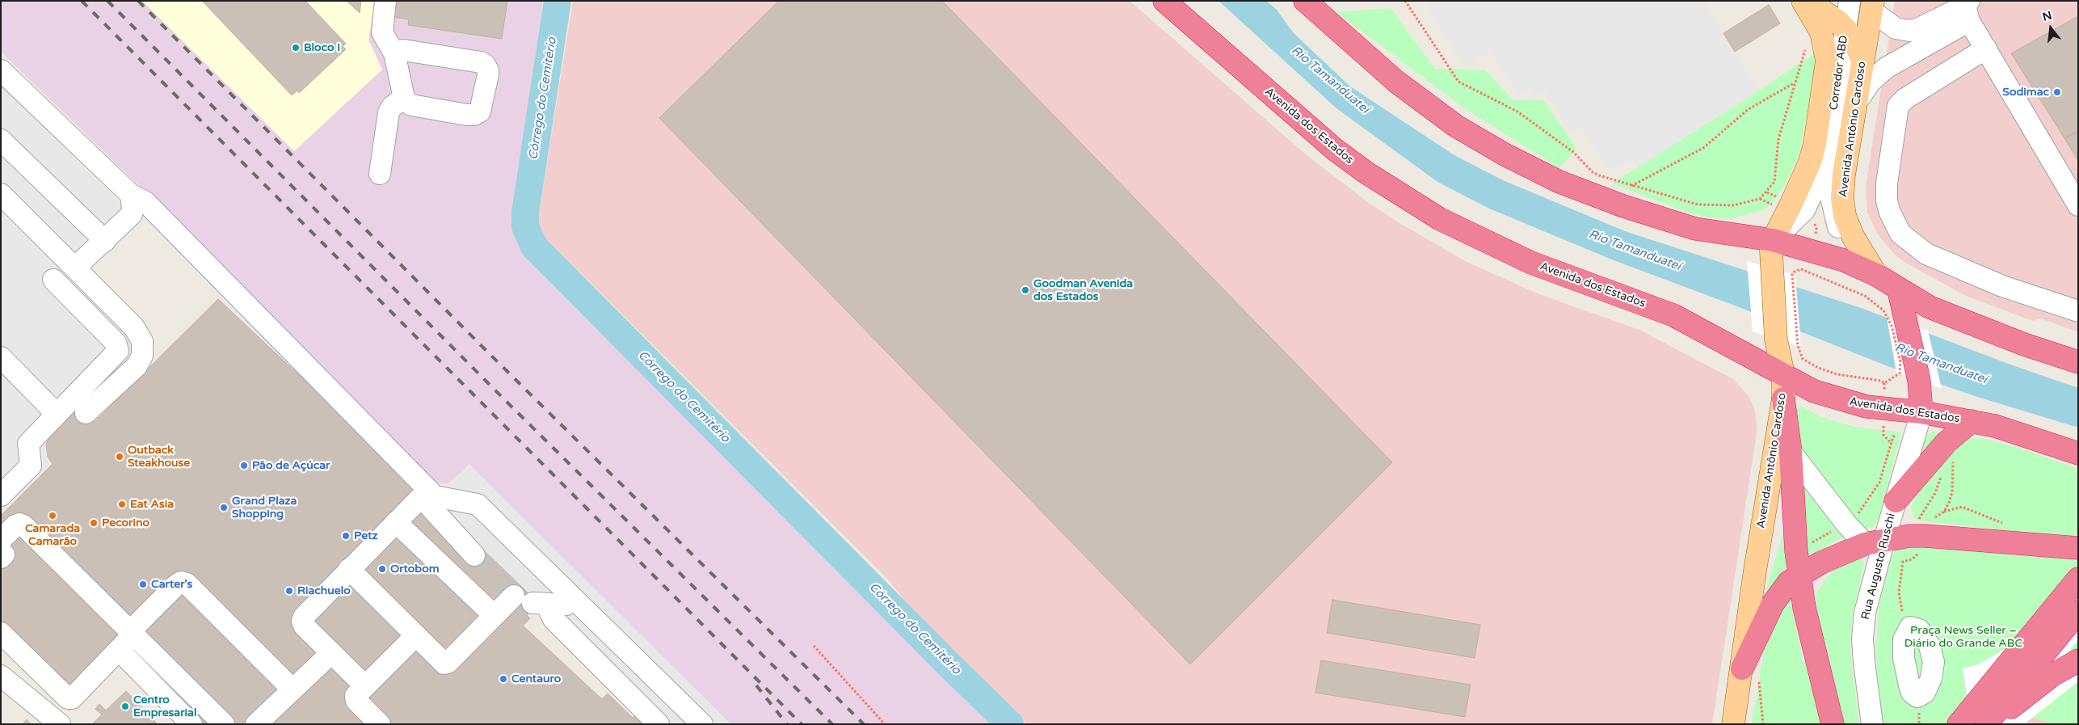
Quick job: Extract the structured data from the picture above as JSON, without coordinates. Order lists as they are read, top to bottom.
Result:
{
  "streets": {
    "highway": ["Avenida dos Estados"],
    "main road": ["Avenida Antônio Cardoso"],
    "street": ["Corredor ABD", "Rua Augusto Ruschi"]
  },
  "crossings": [
    ["Corredor ABD", "Avenida Antônio Cardoso"],
    ["Avenida dos Estados", "Avenida Antônio Cardoso"],
    ["Avenida dos Estados", "Rua Augusto Ruschi"]
  ],
  "water": ["Rio Tamanduateí", "Córrego do Cemitério"],
  "parks": ["Praça News Seller – Diário do Grande ABC"],
  "places": [
    "Bloco I",
    "Sodimac",
    "Goodman Avenida dos Estados",
    "Outback Steakhouse",
    "Pão de Açúcar",
    "Eat Asia",
    "Grand Plaza Shopping",
    "Camarada Camarão",
    "Pecorino",
    "Petz",
    "Ortobom",
    "Carter's",
    "Riachuelo",
    "Centauro",
    "Centro Empresarial"
  ],
  "north": "top"
}
